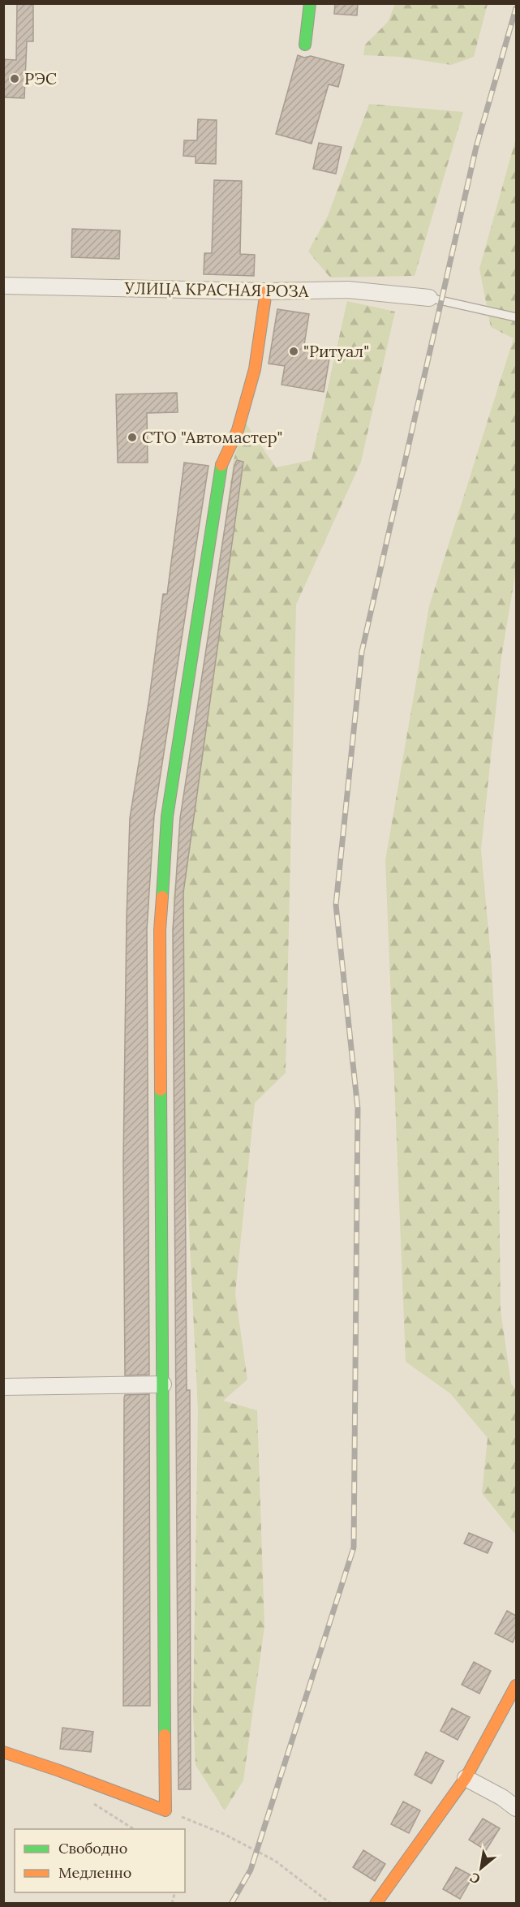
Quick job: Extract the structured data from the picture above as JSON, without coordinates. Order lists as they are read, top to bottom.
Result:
{
  "streets": {
    "street": ["УЛИЦА КРАСНАЯ РОЗА"]
  },
  "places": ["РЭС", "\"Ритуал\"", "СТО \"Автомастер\""],
  "legend": ["Свободно", "Медленно"],
  "north": "bottom left"
}
